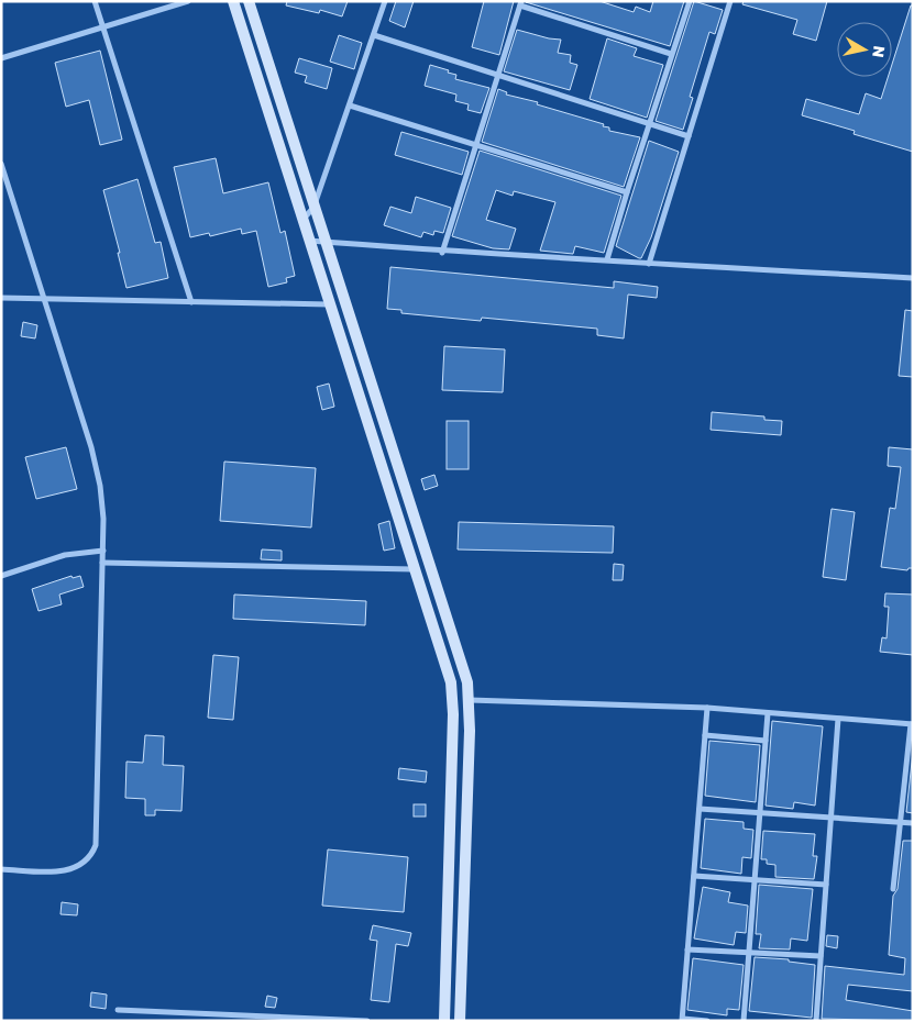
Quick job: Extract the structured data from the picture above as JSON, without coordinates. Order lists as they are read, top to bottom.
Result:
{
  "north": "right"
}
